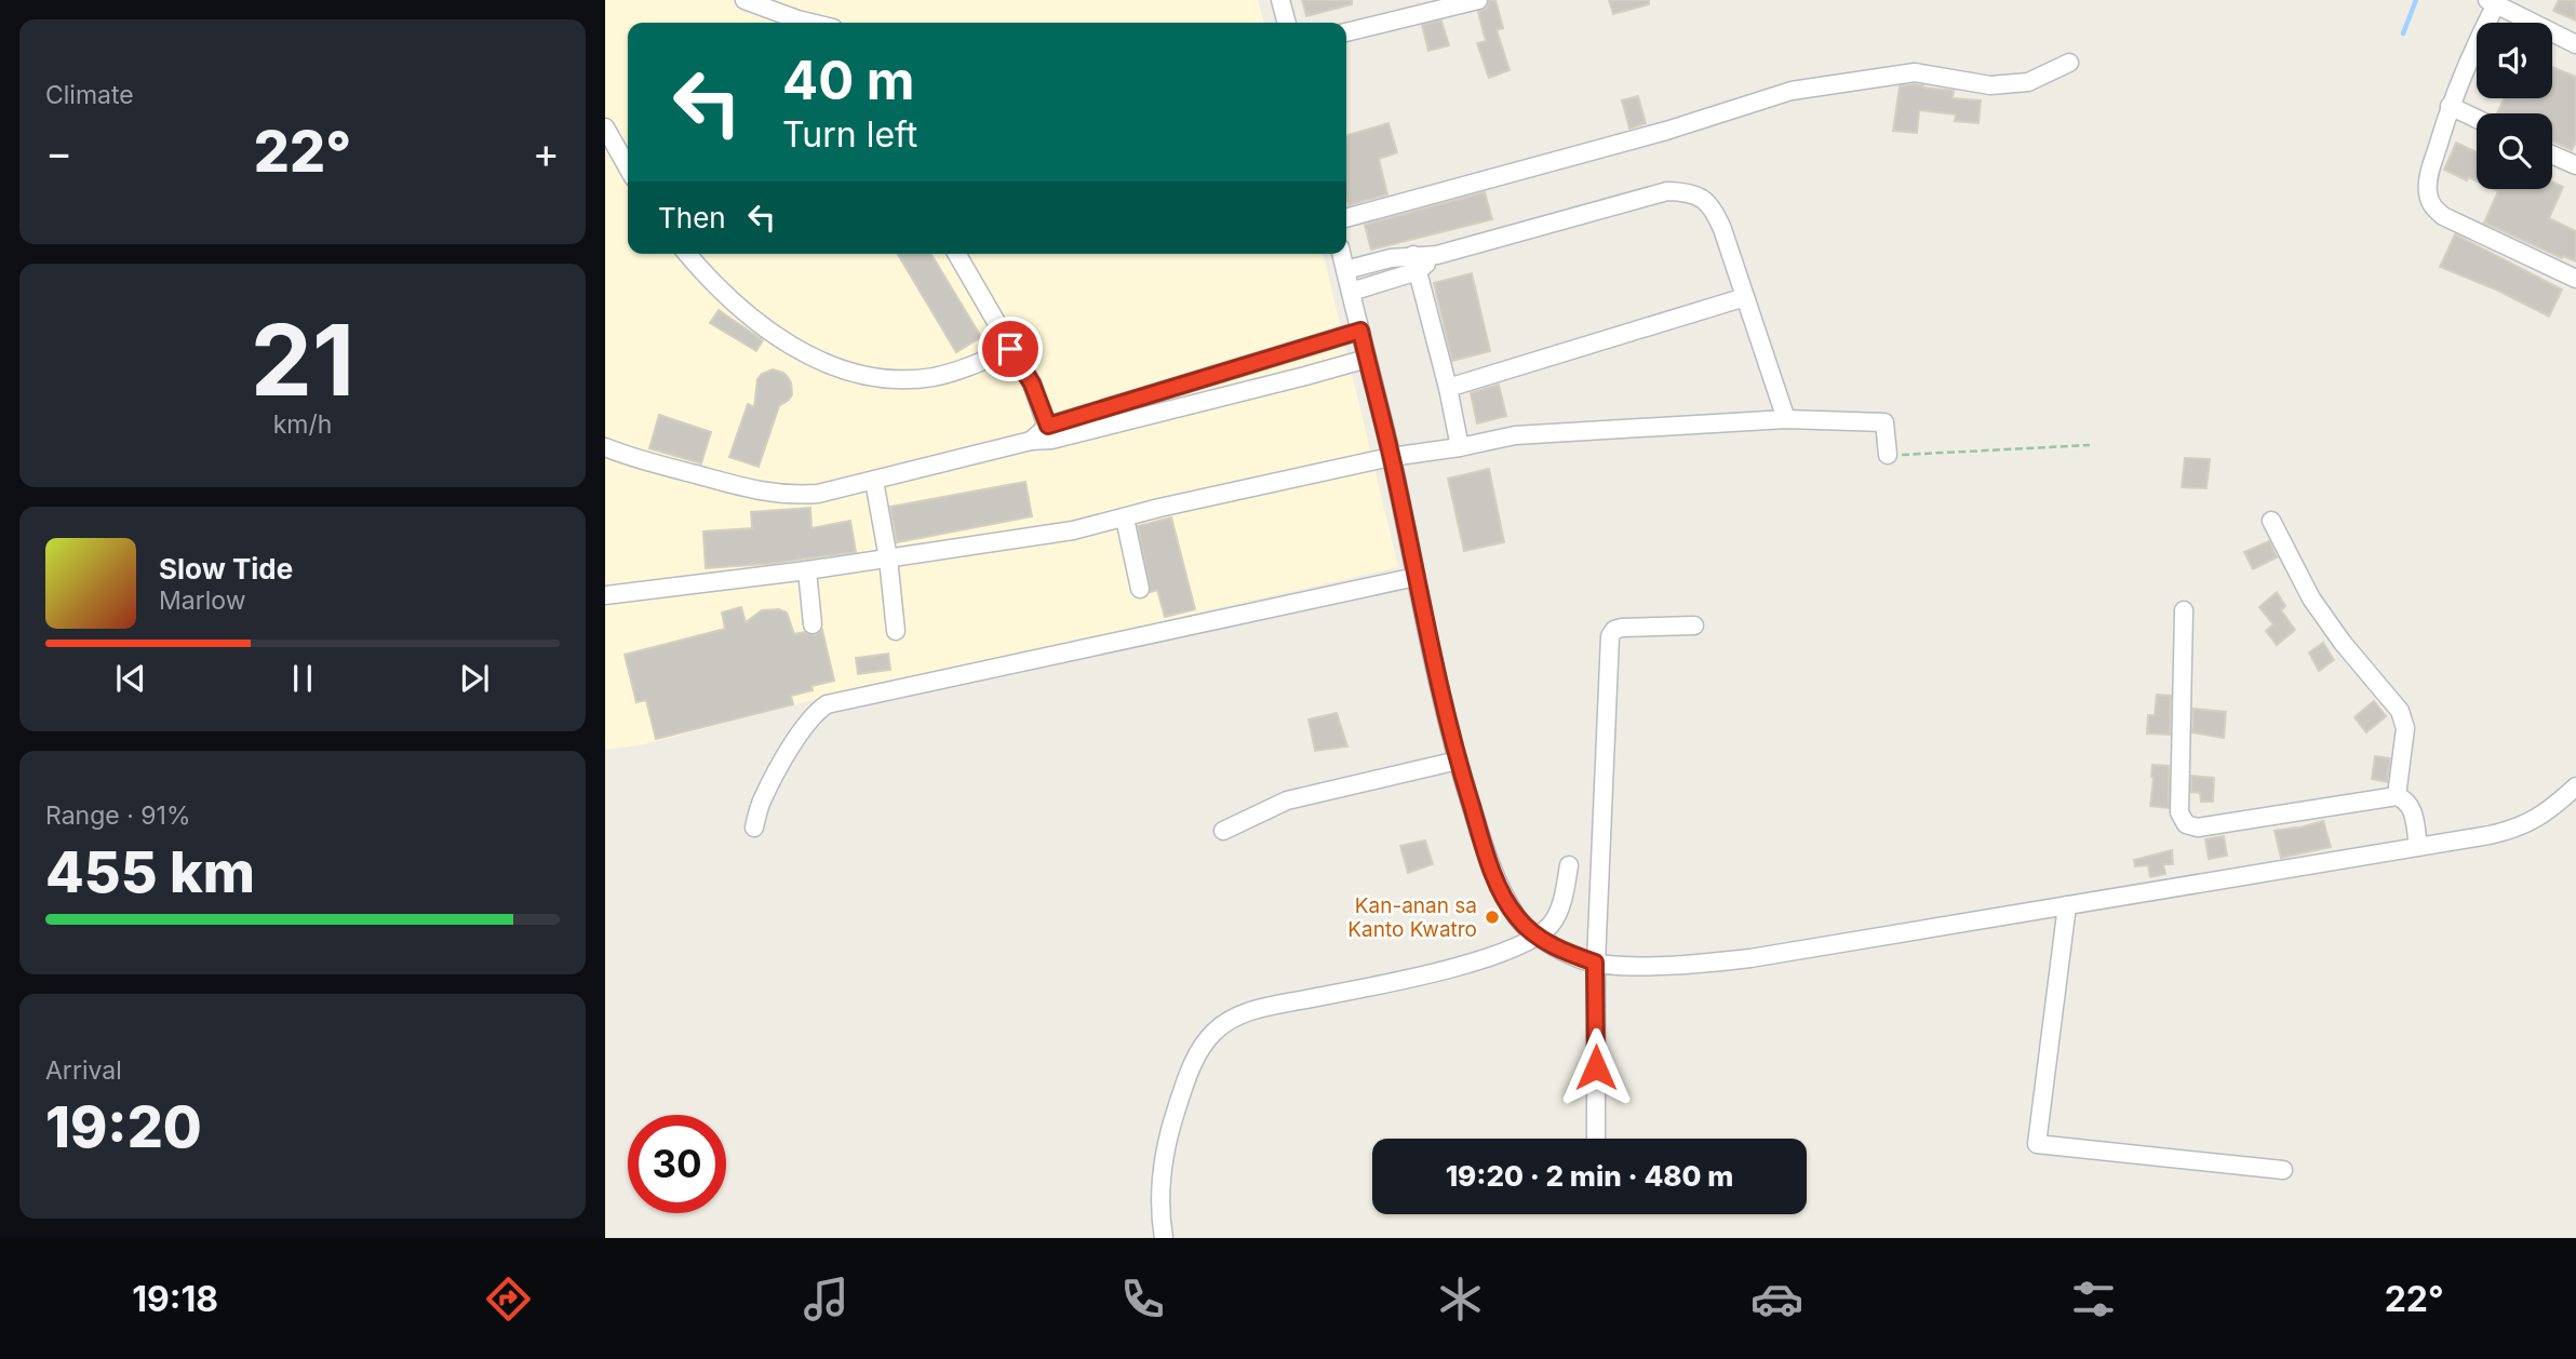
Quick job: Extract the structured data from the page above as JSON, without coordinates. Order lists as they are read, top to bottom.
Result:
{
  "places": ["Kan-anan sa Kanto Kwatro"],
  "page": {
    "tile": [
      "Climate",
      ["21", "km/h"],
      ["Range · 91%", "455 km"],
      ["Arrival", "19:20"]
    ],
    "turn": ["40 m", "Turn left"],
    "heat": ["−", "22°", "+"],
    "then": "Then",
    "song": ["Slow Tide", "Marlow"],
    "limit": "30",
    "trip": "19:20 · 2 min · 480 m",
    "tabs": ["19:18", "22°"]
  }
}
